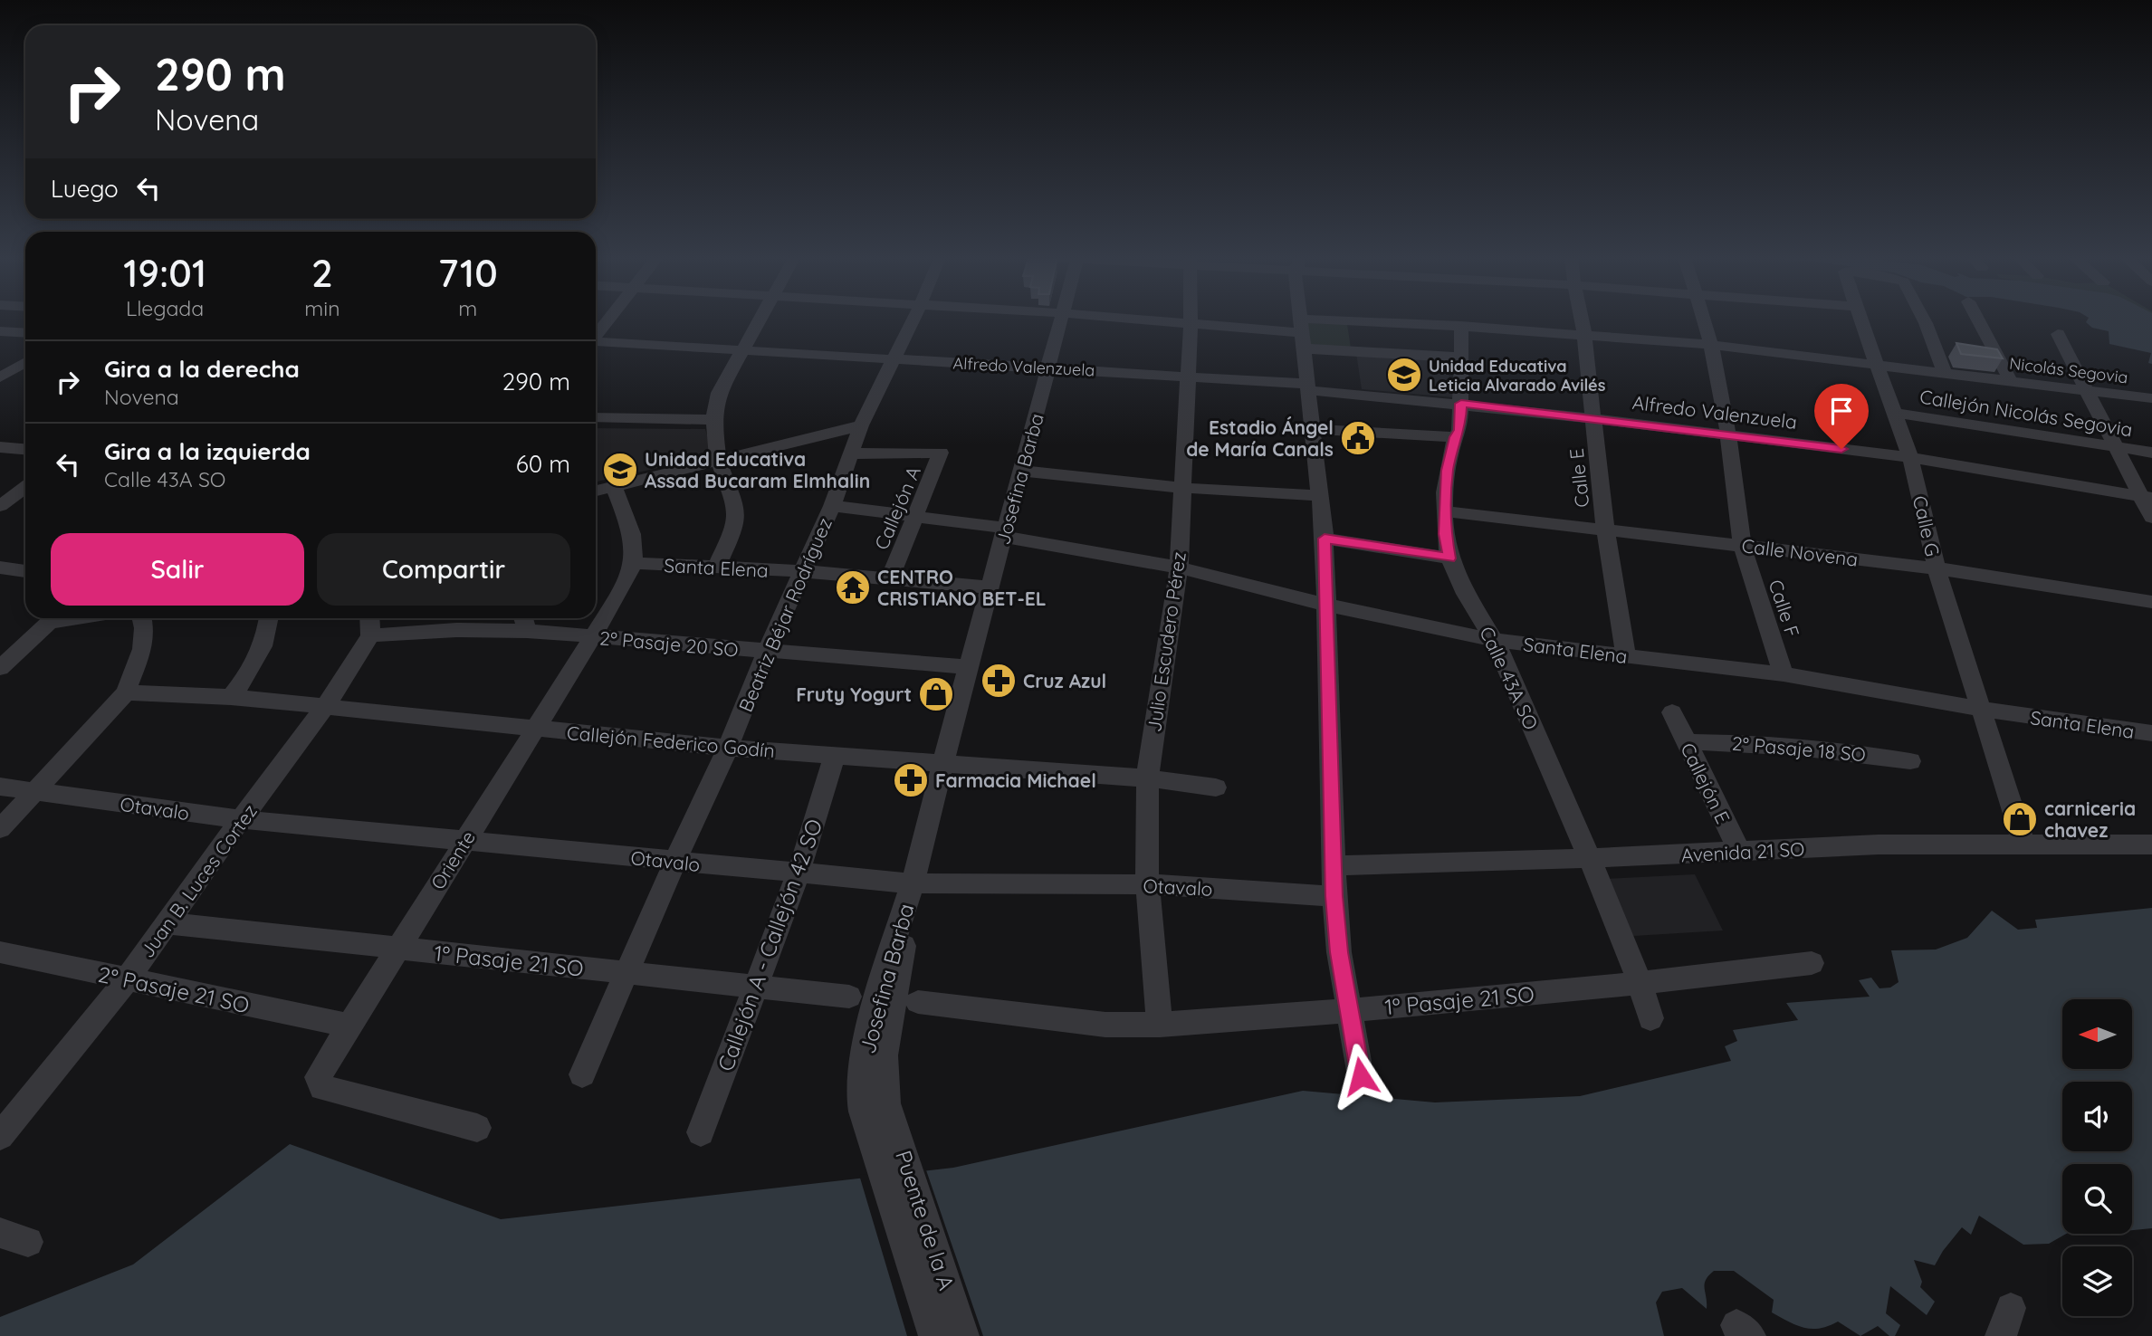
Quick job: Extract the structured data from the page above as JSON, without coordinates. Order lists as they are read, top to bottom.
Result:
{
  "streets": {
    "street": [
      "Alfredo Valenzuela",
      "Nicolás Segovia",
      "Callejón Nicolás Segovia",
      "Calle E",
      "Josefina Barba",
      "Callejón A",
      "Calle G",
      "Calle Novena",
      "Santa Elena",
      "Calle F",
      "Beatriz Béjar Rodríguez",
      "Julio Escudero Pérez",
      "2º Pasaje 20 SO",
      "Calle 43A SO",
      "Callejón Federico Godín",
      "2° Pasaje 18 SO",
      "Callejón E",
      "Otavalo",
      "Avenida 21 SO",
      "Oriente",
      "Juan B. Luces Cortez",
      "Callejón A - Callejón 42 SO",
      "1º Pasaje 21 SO",
      "2° Pasaje 21 SO",
      "Puente de la A"
    ]
  },
  "crossings": [
    ["Alfredo Valenzuela", "Calle E"],
    ["Alfredo Valenzuela", "Josefina Barba"],
    ["Alfredo Valenzuela", "Calle G"],
    ["Alfredo Valenzuela", "Calle F"],
    ["Alfredo Valenzuela", "Beatriz Béjar Rodríguez"],
    ["Alfredo Valenzuela", "Julio Escudero Pérez"],
    ["Alfredo Valenzuela", "Calle 43A SO"],
    ["Nicolás Segovia", "Calle E"],
    ["Nicolás Segovia", "Calle G"],
    ["Nicolás Segovia", "Calle F"],
    ["Nicolás Segovia", "Julio Escudero Pérez"],
    ["Nicolás Segovia", "Calle 43A SO"],
    ["Callejón Nicolás Segovia", "Calle G"],
    ["Calle E", "Calle Novena"],
    ["Calle E", "Santa Elena"],
    ["Josefina Barba", "Santa Elena"],
    ["Josefina Barba", "2º Pasaje 20 SO"],
    ["Josefina Barba", "Callejón Federico Godín"],
    ["Josefina Barba", "Otavalo"],
    ["Josefina Barba", "Puente de la A"],
    ["Callejón A", "Santa Elena"],
    ["Callejón A", "Beatriz Béjar Rodríguez"],
    ["Calle G", "Calle Novena"],
    ["Calle G", "Santa Elena"],
    ["Calle G", "Avenida 21 SO"],
    ["Calle Novena", "Calle F"],
    ["Calle Novena", "Calle 43A SO"],
    ["Santa Elena", "Calle F"],
    ["Santa Elena", "Beatriz Béjar Rodríguez"],
    ["Santa Elena", "Julio Escudero Pérez"],
    ["Santa Elena", "Calle 43A SO"],
    ["Santa Elena", "Oriente"],
    ["Beatriz Béjar Rodríguez", "2º Pasaje 20 SO"],
    ["Beatriz Béjar Rodríguez", "Callejón Federico Godín"],
    ["Beatriz Béjar Rodríguez", "Otavalo"],
    ["Beatriz Béjar Rodríguez", "1º Pasaje 21 SO"],
    ["Julio Escudero Pérez", "Callejón Federico Godín"],
    ["Julio Escudero Pérez", "Otavalo"],
    ["Julio Escudero Pérez", "1º Pasaje 21 SO"],
    ["2º Pasaje 20 SO", "Oriente"],
    ["2º Pasaje 20 SO", "Juan B. Luces Cortez"],
    ["Calle 43A SO", "Avenida 21 SO"],
    ["Calle 43A SO", "1º Pasaje 21 SO"],
    ["Callejón Federico Godín", "Oriente"],
    ["Callejón Federico Godín", "Juan B. Luces Cortez"],
    ["Callejón Federico Godín", "Callejón A - Callejón 42 SO"],
    ["2° Pasaje 18 SO", "Callejón E"],
    ["Callejón E", "Avenida 21 SO"],
    ["Otavalo", "Oriente"],
    ["Otavalo", "Juan B. Luces Cortez"],
    ["Otavalo", "Callejón A - Callejón 42 SO"],
    ["Oriente", "1º Pasaje 21 SO"],
    ["Oriente", "2° Pasaje 21 SO"],
    ["Juan B. Luces Cortez", "1º Pasaje 21 SO"],
    ["Juan B. Luces Cortez", "2° Pasaje 21 SO"],
    ["Callejón A - Callejón 42 SO", "1º Pasaje 21 SO"]
  ],
  "places": {
    "school or university": ["Unidad Educativa Leticia Alvarado Avilés", "Unidad Educativa Assad Bucaram Elmhalin"],
    "public building": ["Estadio Ángel de María Canals"],
    "temple": ["CENTRO CRISTIANO BET-EL"],
    "pharmacy": ["Cruz Azul", "Farmacia Michael"],
    "shop": ["Fruty Yogurt", "carniceria chavez"]
  },
  "north": "left",
  "page": {
    "turn": ["290 m", "Novena"],
    "then": "Luego",
    "eta": [
      "19:01",
      "Llegada",
      "2",
      "min",
      "710",
      "m"
    ],
    "list": [
      {
        "name": "Gira a la derecha",
        "note": "Novena",
        "value": "290 m"
      },
      {
        "name": "Gira a la izquierda",
        "note": "Calle 43A SO",
        "value": "60 m"
      }
    ],
    "buttons": ["Salir", "Compartir"]
  }
}
